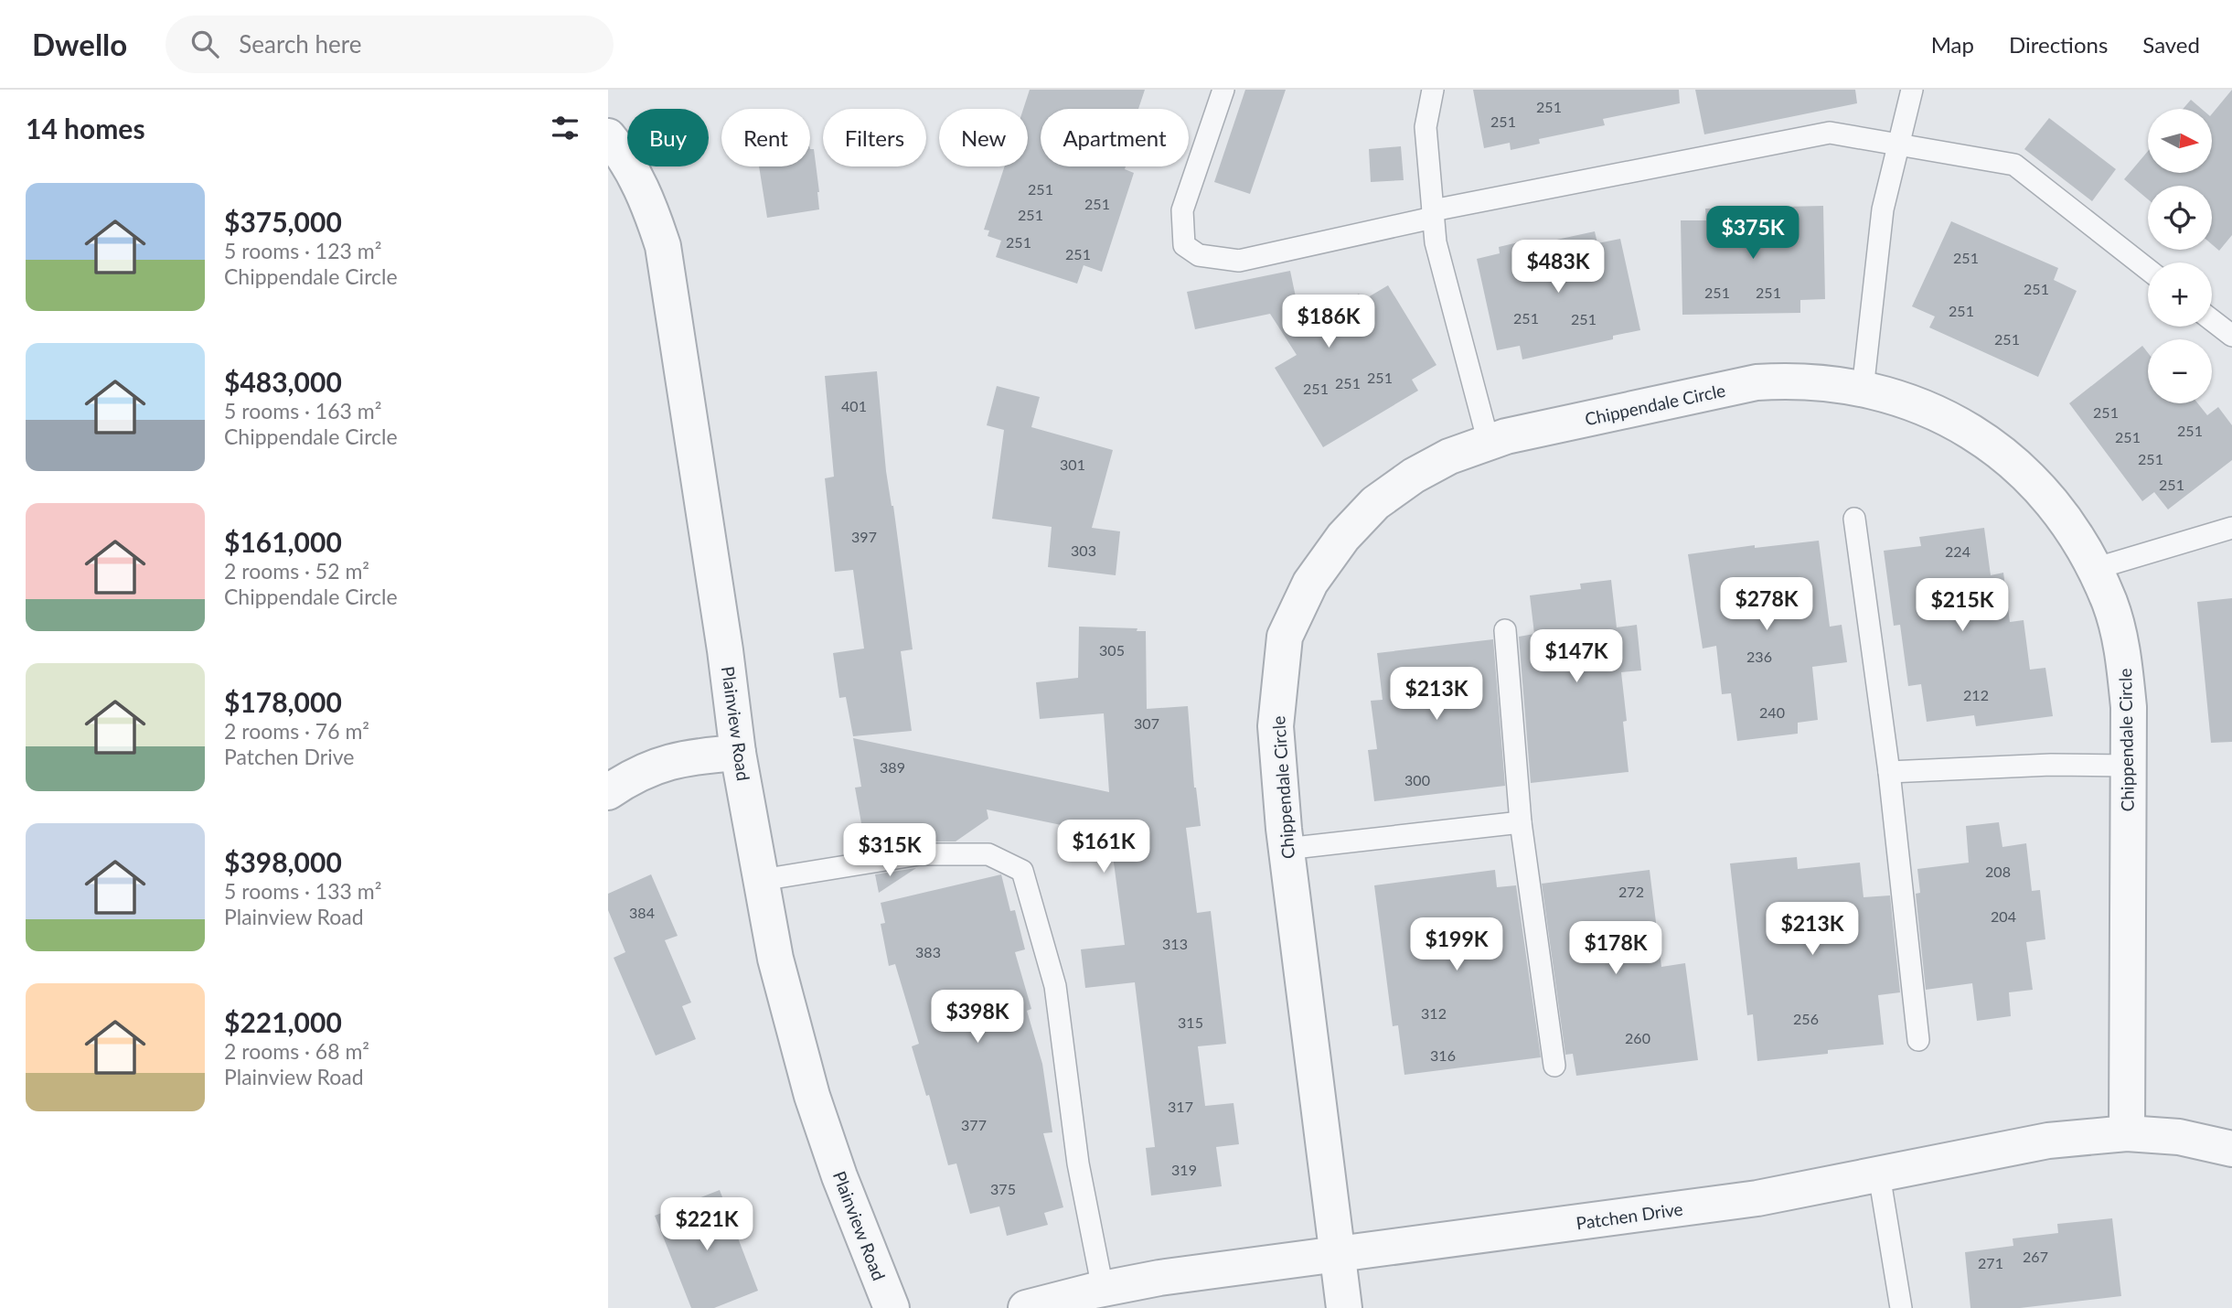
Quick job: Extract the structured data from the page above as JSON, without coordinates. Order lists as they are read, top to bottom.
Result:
{
  "streets": {
    "street": ["Chippendale Circle", "Plainview Road", "Patchen Drive"]
  },
  "crossings": [
    ["Chippendale Circle", "Patchen Drive"]
  ],
  "house_numbers": [
    "251",
    "251",
    "251",
    "251",
    "251",
    "251",
    "251",
    "251",
    "251",
    "251",
    "251",
    "251",
    "251",
    "251",
    "251",
    "251",
    "251",
    "251",
    "401",
    "251",
    "251",
    "251",
    "251",
    "301",
    "251",
    "397",
    "303",
    "224",
    "305",
    "236",
    "212",
    "240",
    "307",
    "389",
    "300",
    "208",
    "272",
    "384",
    "204",
    "313",
    "383",
    "312",
    "256",
    "315",
    "260",
    "316",
    "317",
    "377",
    "319",
    "375",
    "267",
    "271"
  ],
  "north": "right",
  "page": {
    "header": "Dwello",
    "search": "Search here",
    "nav": ["Map", "Directions", "Saved"],
    "heading": "14 homes",
    "map_buttons": ["+", "−"],
    "chip": [
      "Buy",
      "Rent",
      "Filters",
      "New",
      "Apartment"
    ],
    "list": [
      {
        "name": "$375,000",
        "note": "5 rooms · 123 m² · Chippendale Circle"
      },
      {
        "name": "$483,000",
        "note": "5 rooms · 163 m² · Chippendale Circle"
      },
      {
        "name": "$161,000",
        "note": "2 rooms · 52 m² · Chippendale Circle"
      },
      {
        "name": "$178,000",
        "note": "2 rooms · 76 m² · Patchen Drive"
      },
      {
        "name": "$398,000",
        "note": "5 rooms · 133 m² · Plainview Road"
      },
      {
        "name": "$221,000",
        "note": "2 rooms · 68 m² · Plainview Road"
      }
    ],
    "price": [
      "$375K",
      "$483K",
      "$186K",
      "$278K",
      "$215K",
      "$147K",
      "$213K",
      "$161K",
      "$315K",
      "$213K",
      "$199K",
      "$178K",
      "$398K",
      "$221K"
    ]
  }
}
